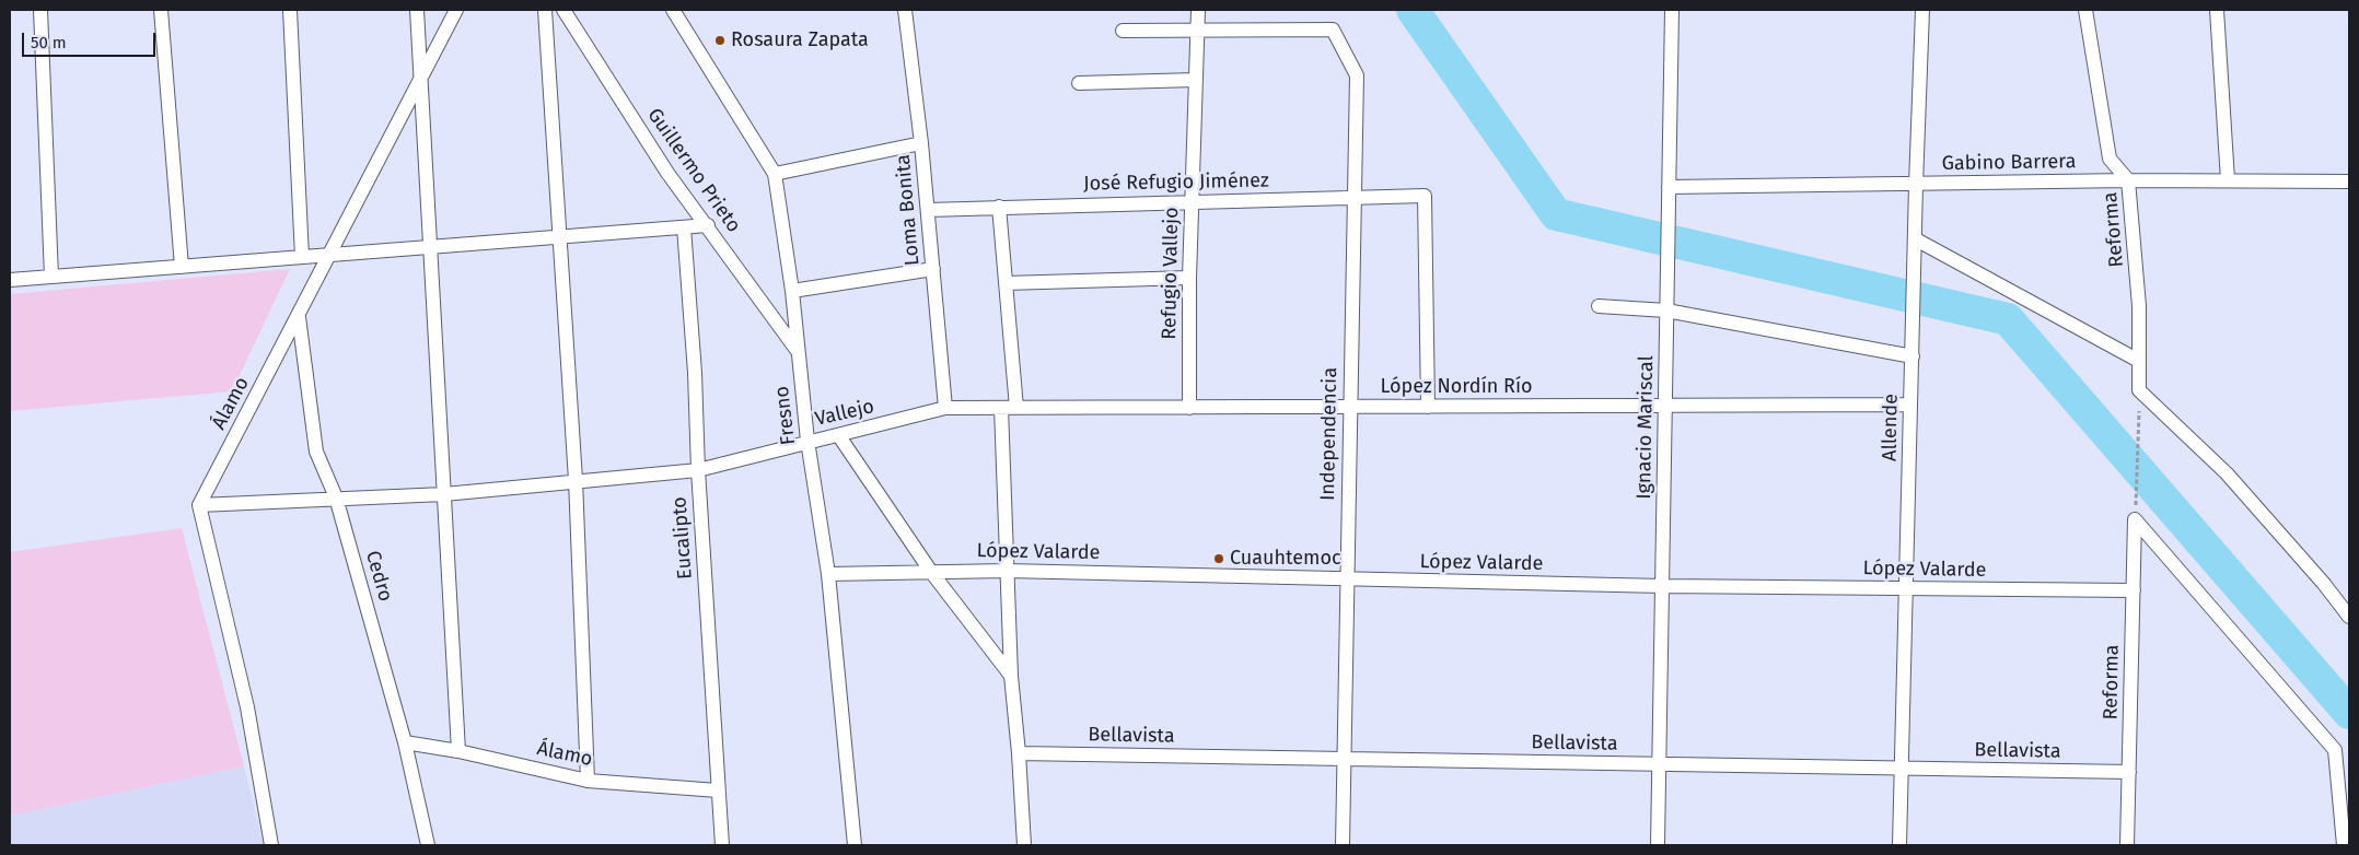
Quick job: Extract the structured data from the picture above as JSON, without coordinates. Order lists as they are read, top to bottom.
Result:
{
  "streets": {
    "street": [
      "Gabino Barrera",
      "Guillermo Prieto",
      "José Refugio Jiménez",
      "Loma Bonita",
      "Reforma",
      "Refugio Vallejo",
      "López Nordín Río",
      "Álamo",
      "Vallejo",
      "Fresno",
      "Ignacio Mariscal",
      "Allende",
      "Independencia",
      "Eucalipto",
      "López Valarde",
      "Cedro",
      "Bellavista"
    ]
  },
  "crossings": [
    ["Gabino Barrera", "Reforma"],
    ["Gabino Barrera", "Ignacio Mariscal"],
    ["Gabino Barrera", "Allende"],
    ["Guillermo Prieto", "Fresno"],
    ["José Refugio Jiménez", "Loma Bonita"],
    ["José Refugio Jiménez", "Refugio Vallejo"],
    ["José Refugio Jiménez", "López Nordín Río"],
    ["José Refugio Jiménez", "Independencia"],
    ["Loma Bonita", "Vallejo"],
    ["Reforma", "López Valarde"],
    ["Reforma", "Bellavista"],
    ["Refugio Vallejo", "López Nordín Río"],
    ["Refugio Vallejo", "Independencia"],
    ["López Nordín Río", "Vallejo"],
    ["López Nordín Río", "Ignacio Mariscal"],
    ["López Nordín Río", "Allende"],
    ["López Nordín Río", "Independencia"],
    ["Álamo", "Vallejo"],
    ["Álamo", "Eucalipto"],
    ["Álamo", "Cedro"],
    ["Vallejo", "Fresno"],
    ["Vallejo", "Eucalipto"],
    ["Vallejo", "Cedro"],
    ["Fresno", "López Valarde"],
    ["Ignacio Mariscal", "López Valarde"],
    ["Ignacio Mariscal", "Bellavista"],
    ["Allende", "López Valarde"],
    ["Allende", "Bellavista"],
    ["Independencia", "López Valarde"],
    ["Independencia", "Bellavista"]
  ],
  "places": ["Rosaura Zapata", "Cuauhtemoc"],
  "scale_bar": "50 m"
}
